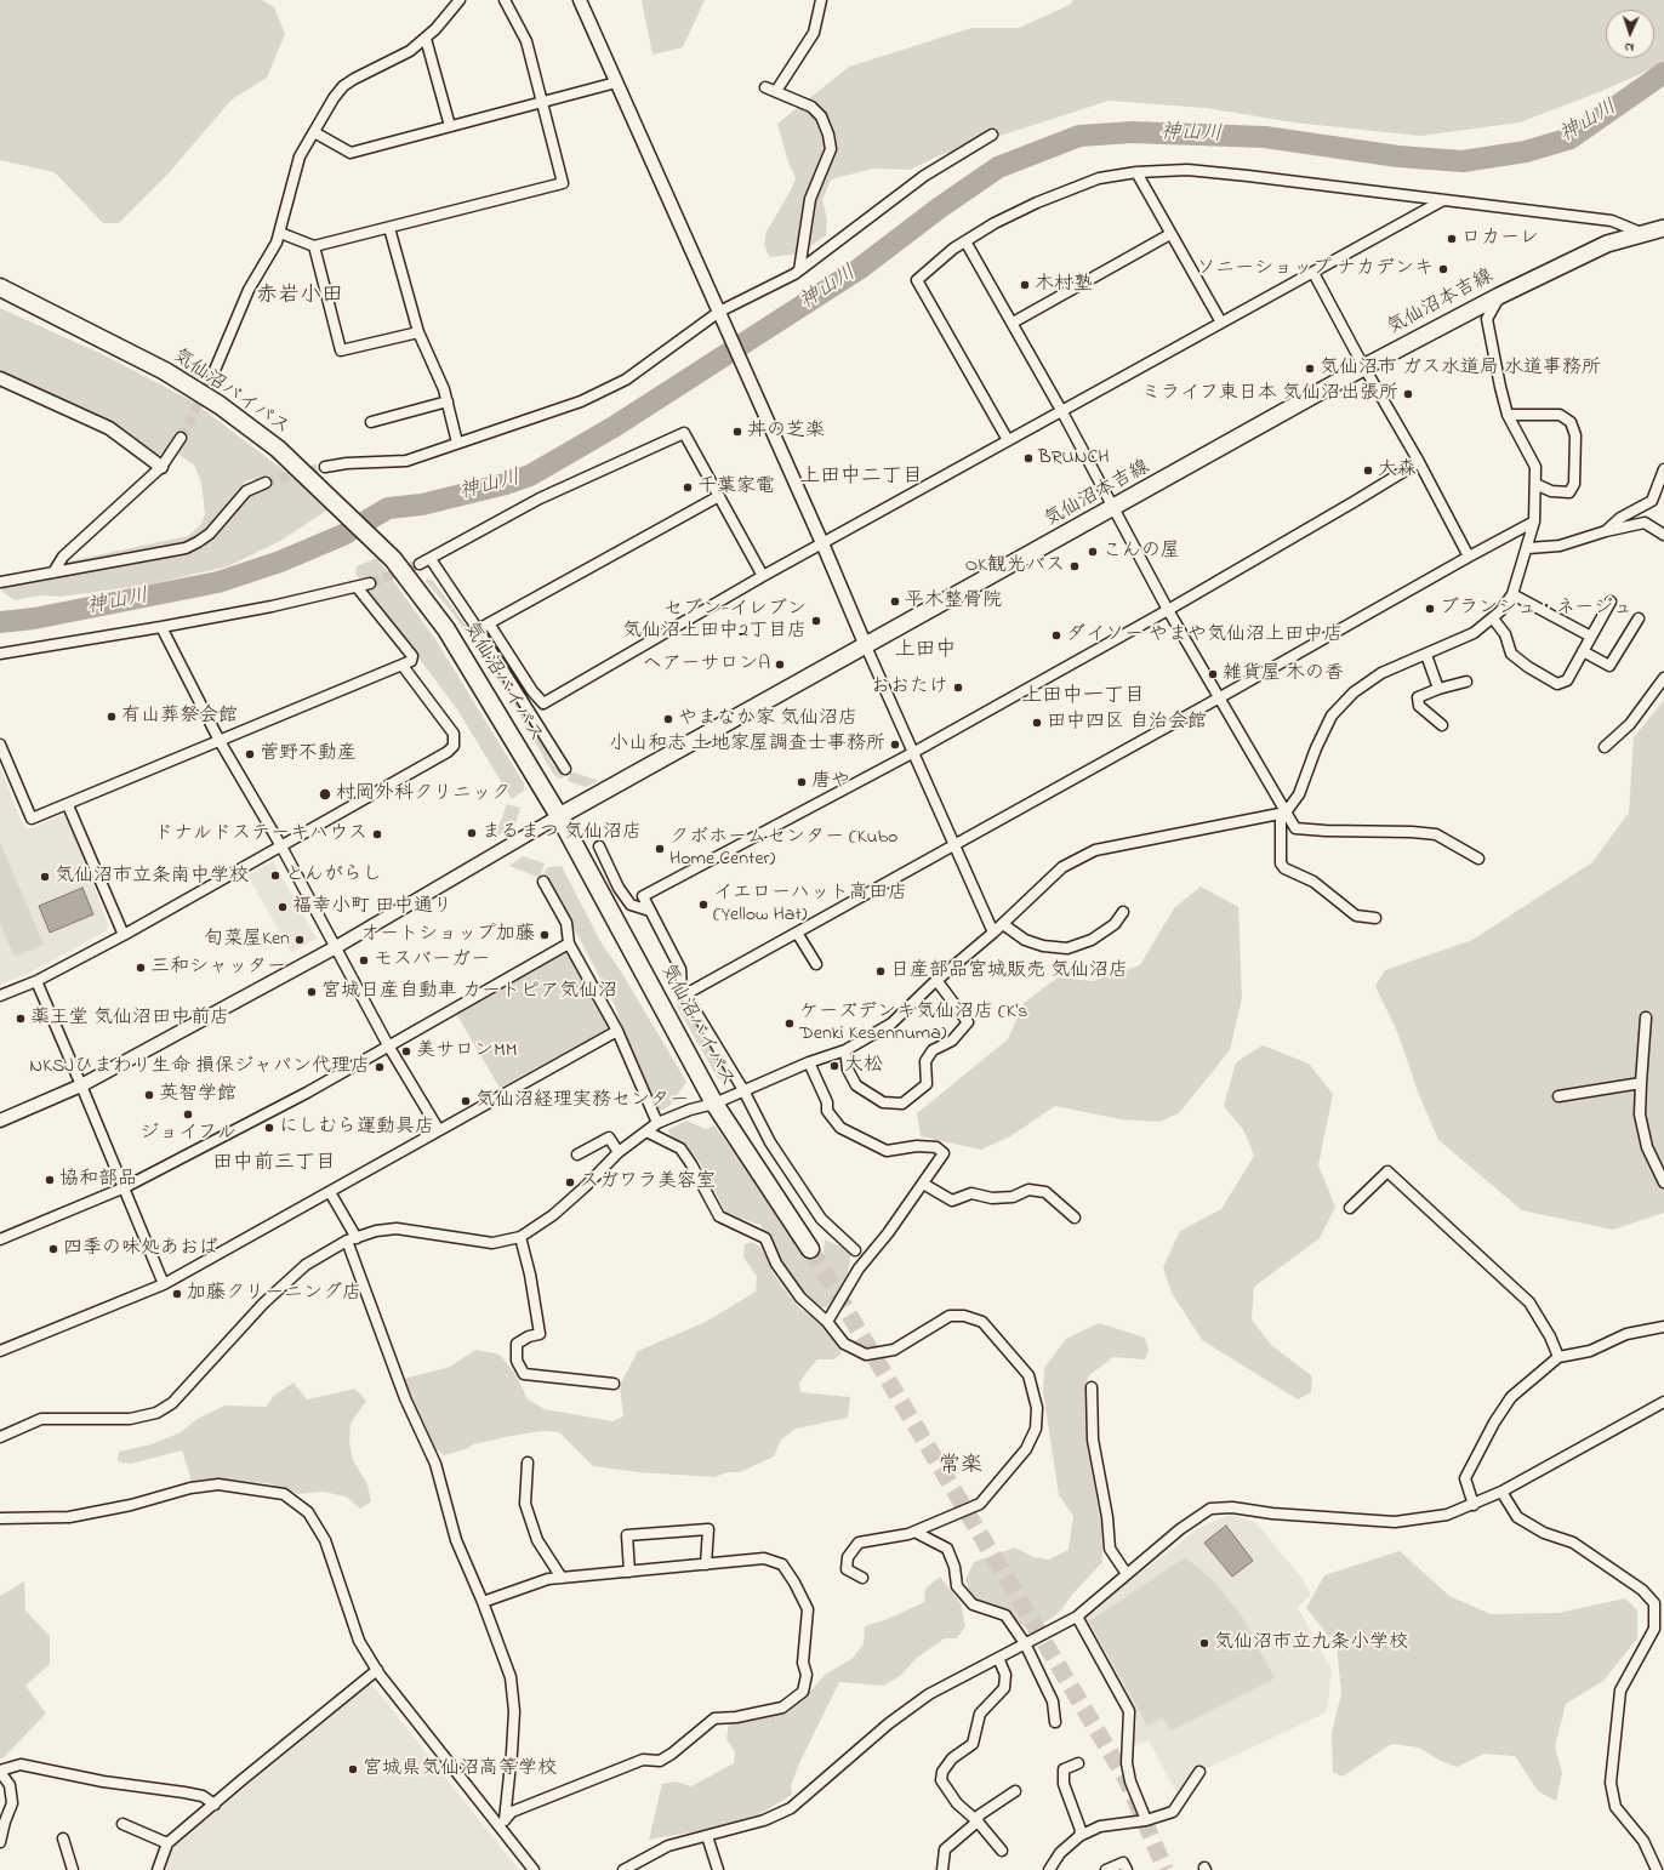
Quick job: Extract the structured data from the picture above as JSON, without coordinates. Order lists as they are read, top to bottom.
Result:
{
  "streets": {
    "highway": ["気仙沼バイパス"],
    "main road": ["気仙沼本吉線"]
  },
  "crossings": [
    ["気仙沼本吉線", "気仙沼バイパス"]
  ],
  "districts": [
    "赤岩小田",
    "上田中二丁目",
    "上田中",
    "上田中一丁目",
    "田中前三丁目",
    "常楽"
  ],
  "water": ["神山川"],
  "places": [
    "ロカーレ",
    "ソニーショップ ナカデンキ",
    "木村塾",
    "気仙沼市 ガス水道局 水道事務所",
    "ミライフ東日本 気仙沼出張所",
    "丼の芝楽",
    "BRUNCH",
    "大森",
    "千葉家電",
    "こんの屋",
    "OK観光バス",
    "平木整骨院",
    "ブランシュ・ネージュ",
    "セブン-イレブン 気仙沼上田中2丁目店",
    "ダイソー やまや気仙沼上田中店",
    "ヘアーサロンA",
    "雑貨屋 木の香",
    "おおたけ",
    "有山葬祭会館",
    "やまなか家 気仙沼店",
    "田中四区 自治会館",
    "小山和志 土地家屋調査士事務所",
    "菅野不動産",
    "唐や",
    "村岡外科クリニック",
    "まるまつ 気仙沼店",
    "ドナルドステーキハウス",
    "クボホームセンター (Kubo Home Center)",
    "とんがらし",
    "気仙沼市立条南中学校",
    "イエローハット高田店 (Yellow Hat)",
    "福幸小町 田中通り",
    "オートショップ加藤",
    "旬菜屋Ken",
    "モスバーガー",
    "三和シャッター",
    "日産部品宮城販売 気仙沼店",
    "宮城日産自動車 カートピア気仙沼",
    "薬王堂 気仙沼田中前店",
    "ケーズデンキ気仙沼店 (K's Denki Kesennuma)",
    "美サロンMM",
    "大松",
    "NKSJひまわり生命 損保ジャパン代理店",
    "英智学館",
    "気仙沼経理実務センター",
    "ジョイフル",
    "にしむら運動具店",
    "協和部品",
    "スガワラ美容室",
    "四季の味処あおば",
    "加藤クリーニング店",
    "気仙沼市立九条小学校",
    "宮城県気仙沼高等学校"
  ],
  "north": "bottom"
}
